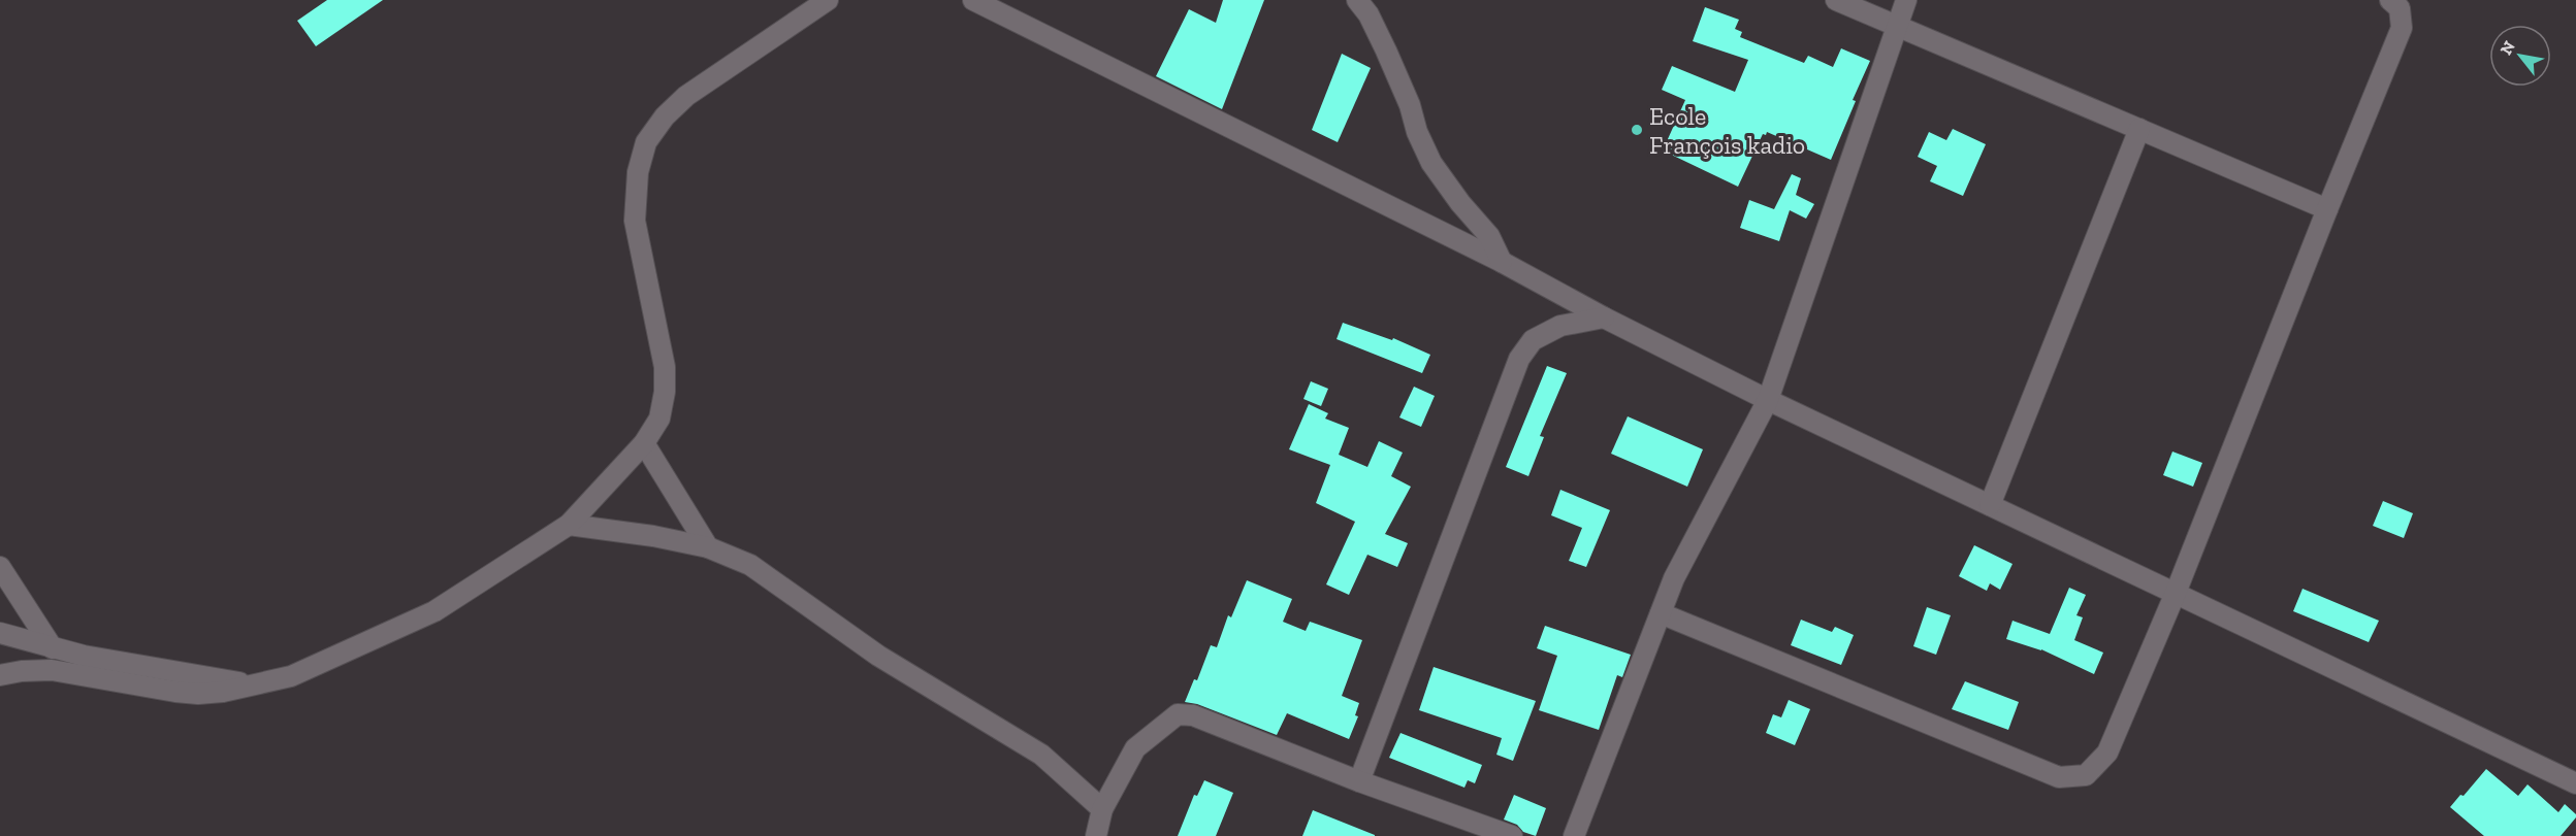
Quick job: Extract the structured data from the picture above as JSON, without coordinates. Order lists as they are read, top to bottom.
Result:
{
  "places": ["Ecole François kadio"],
  "north": "top left"
}
